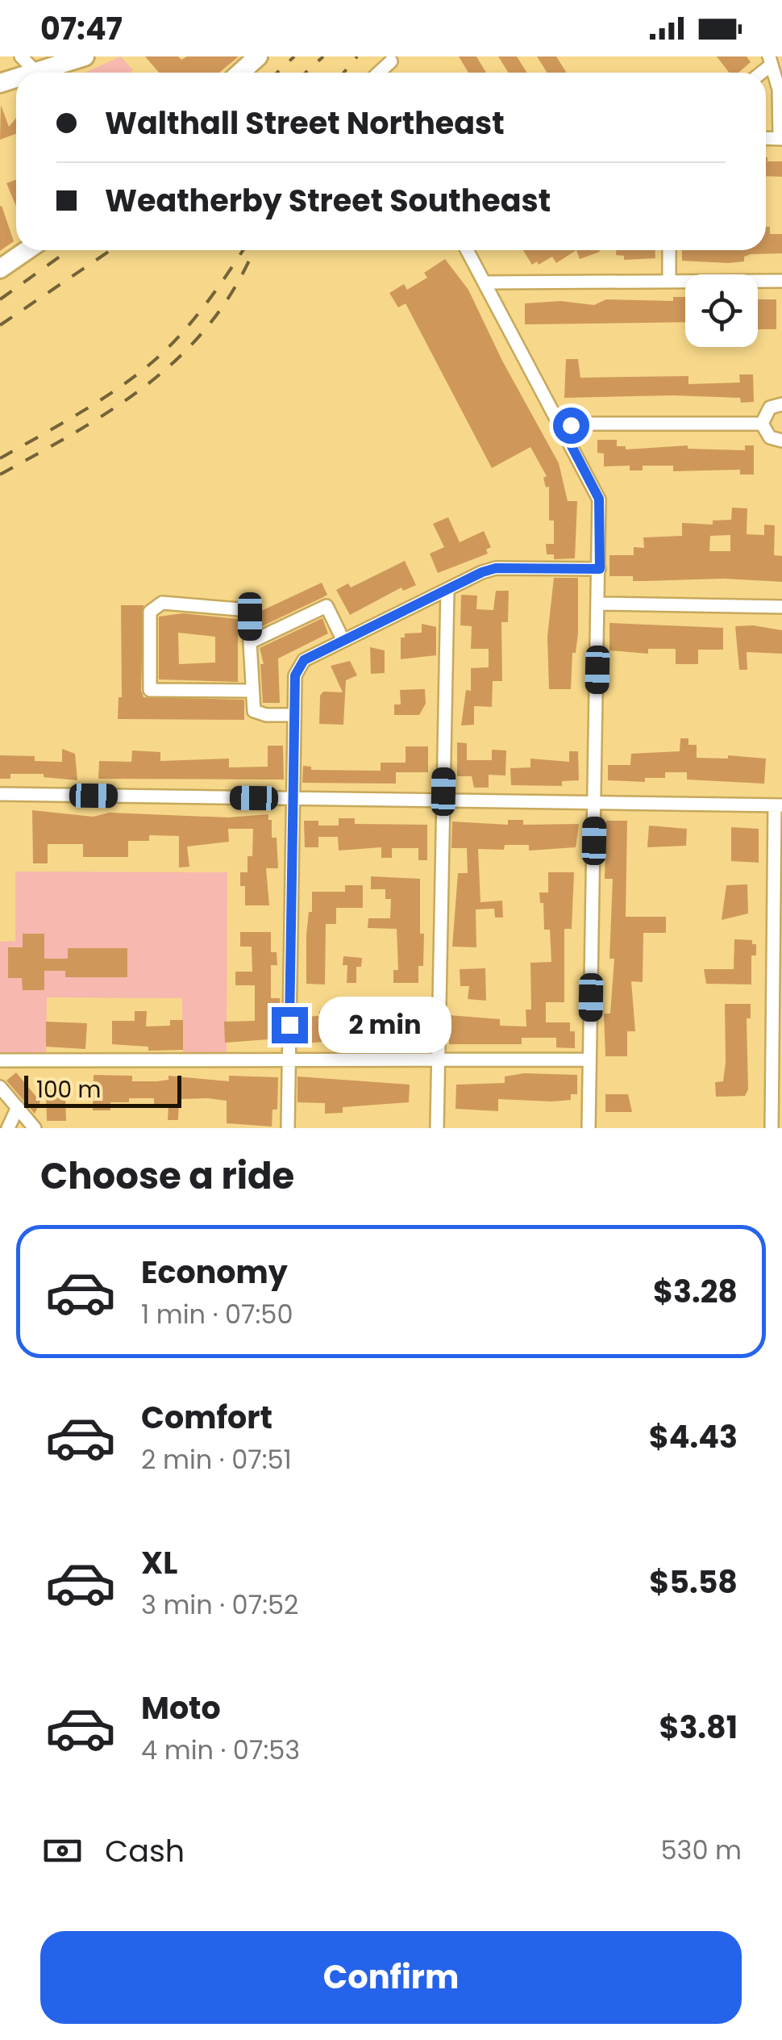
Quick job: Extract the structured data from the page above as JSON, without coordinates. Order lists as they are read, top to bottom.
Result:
{
  "scale_bar": "100 m",
  "page": {
    "status": "07:47",
    "banner": ["Walthall Street Northeast", "Weatherby Street Southeast"],
    "bubble": "2 min",
    "scale": "100 m",
    "heading": "Choose a ride",
    "list": [
      {
        "name": "Economy",
        "note": "1 min · 07:50",
        "value": "$3.28"
      },
      {
        "name": "Comfort",
        "note": "2 min · 07:51",
        "value": "$4.43"
      },
      {
        "name": "XL",
        "note": "3 min · 07:52",
        "value": "$5.58"
      },
      {
        "name": "Moto",
        "note": "4 min · 07:53",
        "value": "$3.81"
      }
    ],
    "pay": ["Cash", "530 m"],
    "buttons": "Confirm"
  }
}
